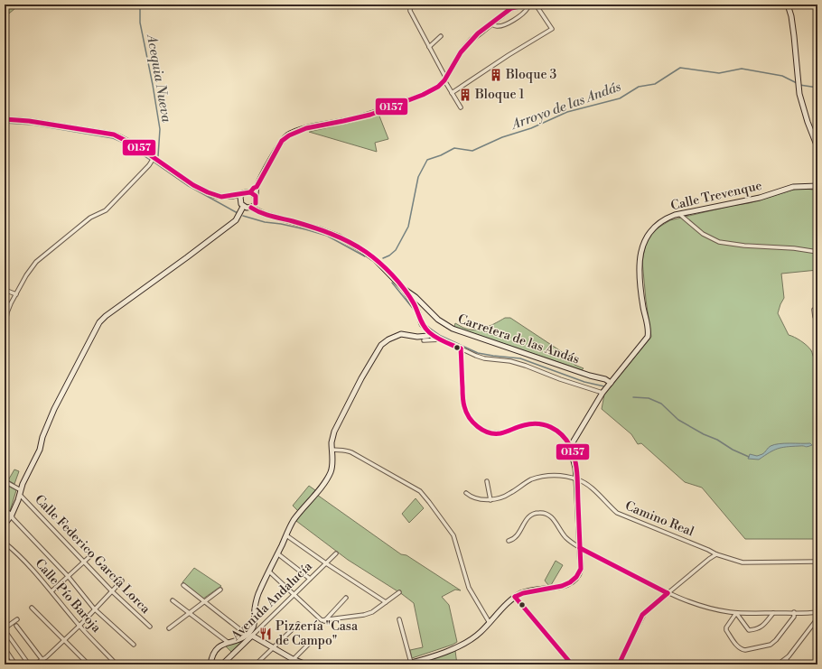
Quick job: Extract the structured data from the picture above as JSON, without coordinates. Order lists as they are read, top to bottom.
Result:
{
  "streets": {
    "street": [
      "Calle Trevenque",
      "Carretera de las Andás",
      "Camino Real",
      "Calle Federico García Lorca",
      "Calle Pío Baroja",
      "Avenida Andalucía"
    ]
  },
  "crossings": [
    ["Calle Trevenque", "Carretera de las Andás"]
  ],
  "water": ["Acequia Nueva", "Arroyo de las Andás"],
  "places": {
    "building": ["Bloque 3", "Bloque 1"],
    "restaurant": ["Pizzería \"Casa de Campo\""]
  },
  "lines": ["transit line 0157"]
}
